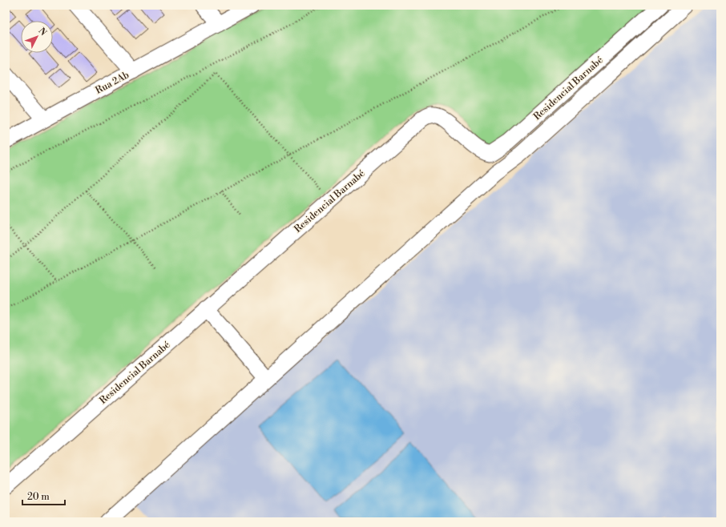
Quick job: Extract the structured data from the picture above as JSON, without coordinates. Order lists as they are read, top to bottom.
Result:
{
  "streets": {
    "street": ["Rua 2Ab", "Residencial Barnabé"]
  },
  "scale_bar": "20 m",
  "north": "top right"
}
